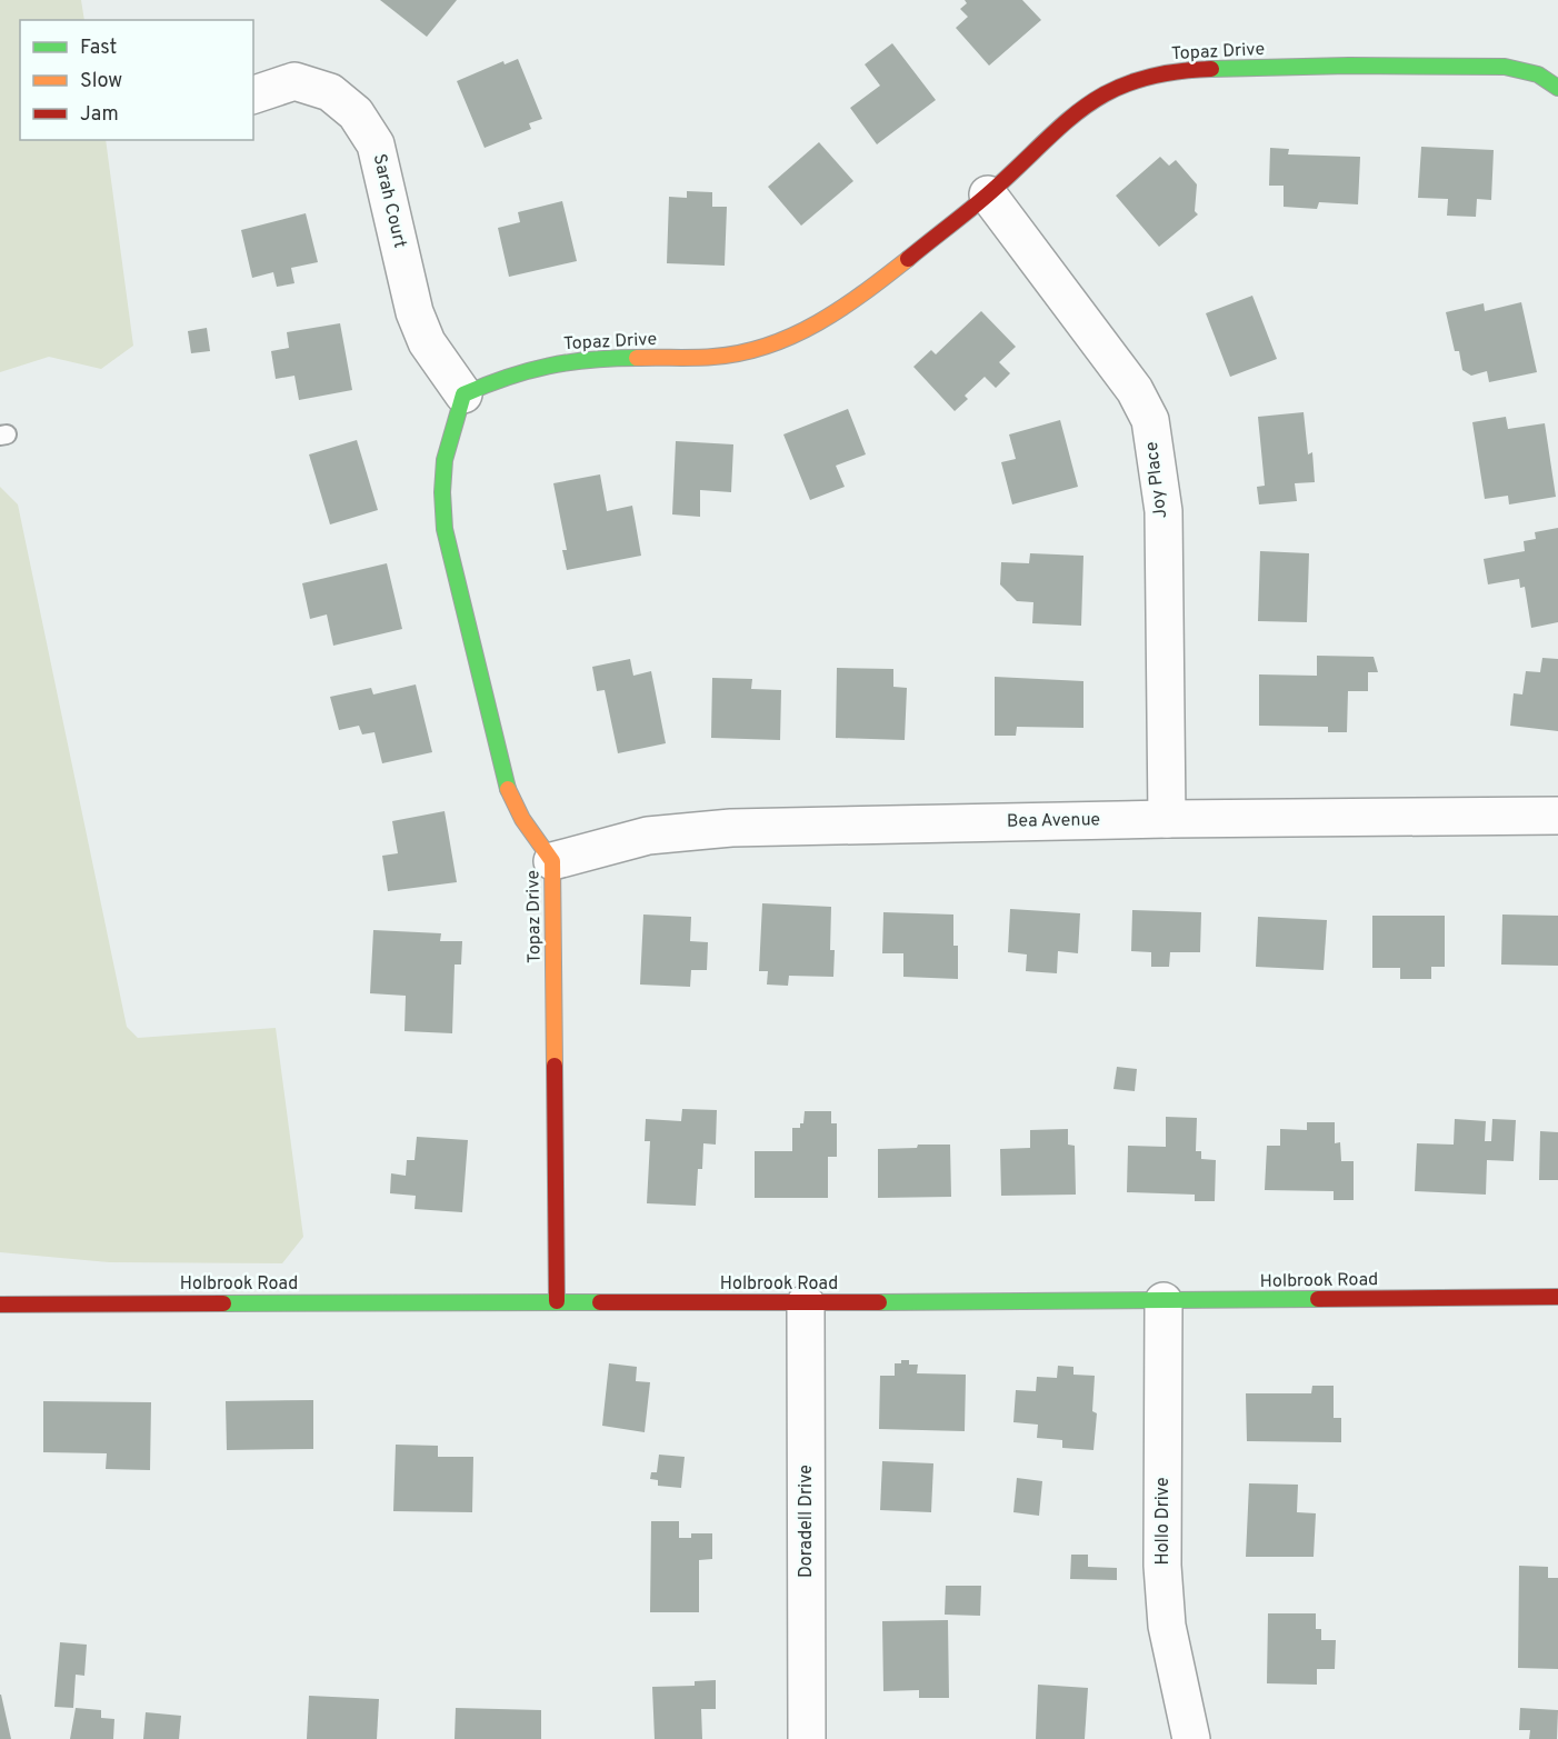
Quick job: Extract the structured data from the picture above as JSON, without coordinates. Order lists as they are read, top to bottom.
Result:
{
  "streets": {
    "street": [
      "Topaz Drive",
      "Sarah Court",
      "Joy Place",
      "Bea Avenue",
      "Holbrook Road",
      "Doradell Drive",
      "Hollo Drive"
    ]
  },
  "crossings": [
    ["Topaz Drive", "Sarah Court"],
    ["Topaz Drive", "Joy Place"],
    ["Topaz Drive", "Bea Avenue"],
    ["Topaz Drive", "Holbrook Road"],
    ["Joy Place", "Bea Avenue"],
    ["Holbrook Road", "Doradell Drive"],
    ["Holbrook Road", "Hollo Drive"]
  ],
  "legend": ["Fast", "Slow", "Jam"]
}
